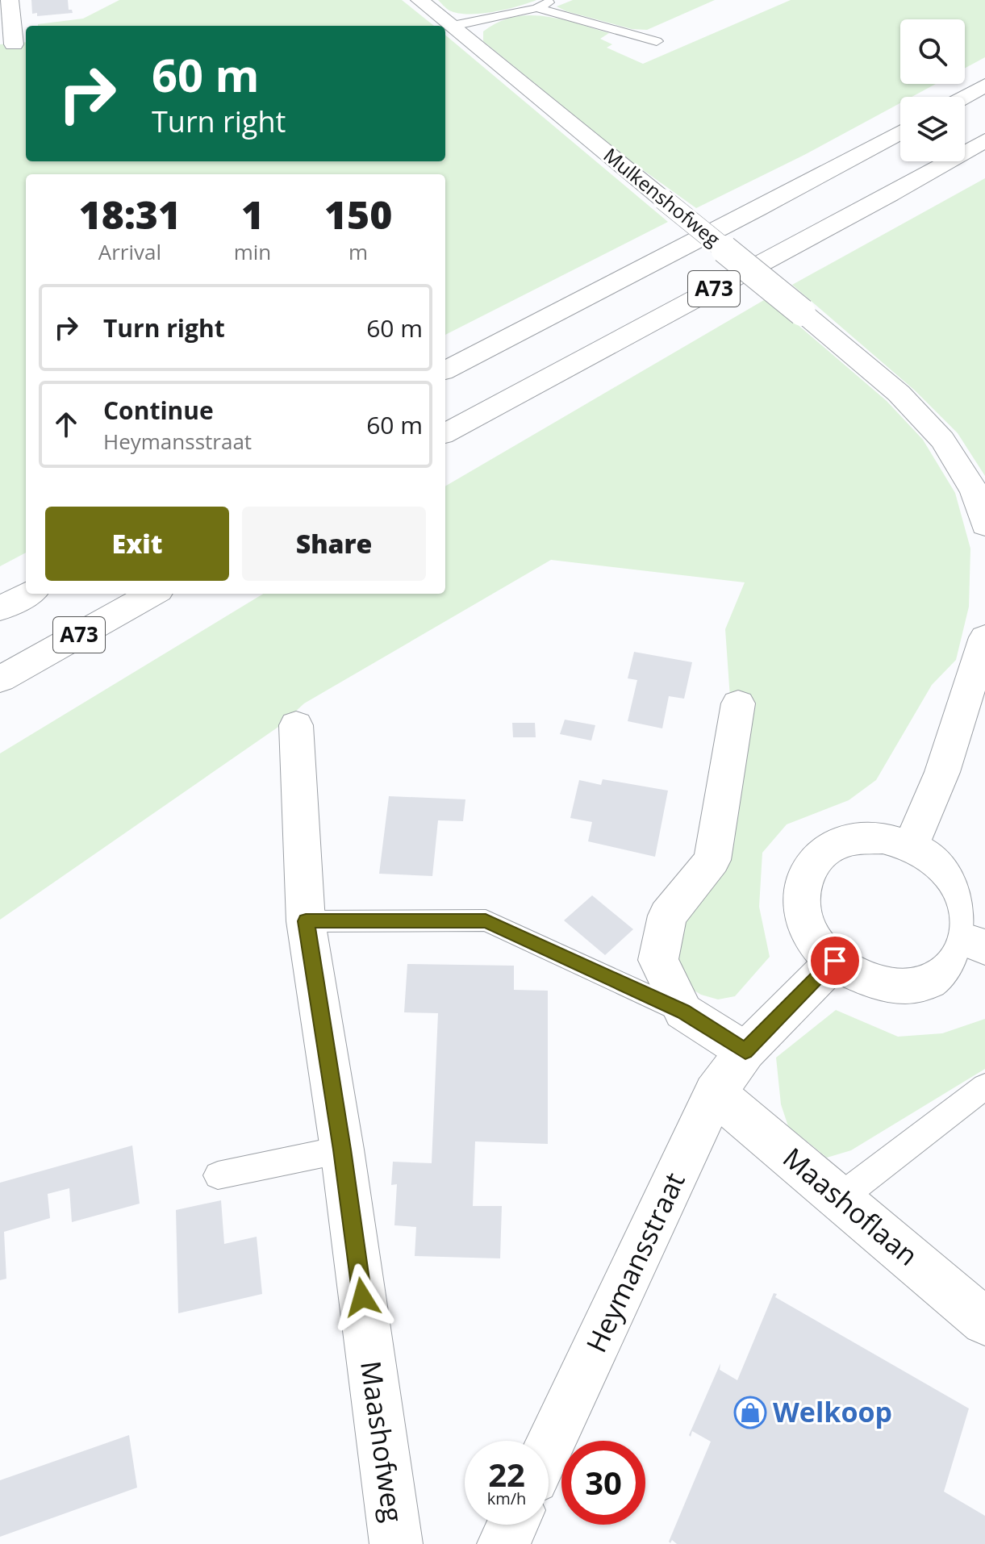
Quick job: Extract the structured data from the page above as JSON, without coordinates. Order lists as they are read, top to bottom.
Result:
{
  "streets": {
    "main road": [
      "Mulkenshofweg",
      "A73",
      "Maashoflaan",
      "Heymansstraat",
      "Maashofweg"
    ]
  },
  "crossings": [
    ["Maashoflaan", "Heymansstraat"]
  ],
  "places": {
    "shop": ["Welkoop"]
  },
  "page": {
    "turn": ["60 m", "Turn right"],
    "eta": [
      "18:31",
      "Arrival",
      "1",
      "min",
      "150",
      "m"
    ],
    "list": [
      {
        "name": "Turn right",
        "value": "60 m"
      },
      {
        "name": "Continue",
        "note": "Heymansstraat",
        "value": "60 m"
      }
    ],
    "buttons": ["Exit", "Share"],
    "speed": "22 km/h",
    "limit": "30"
  }
}
